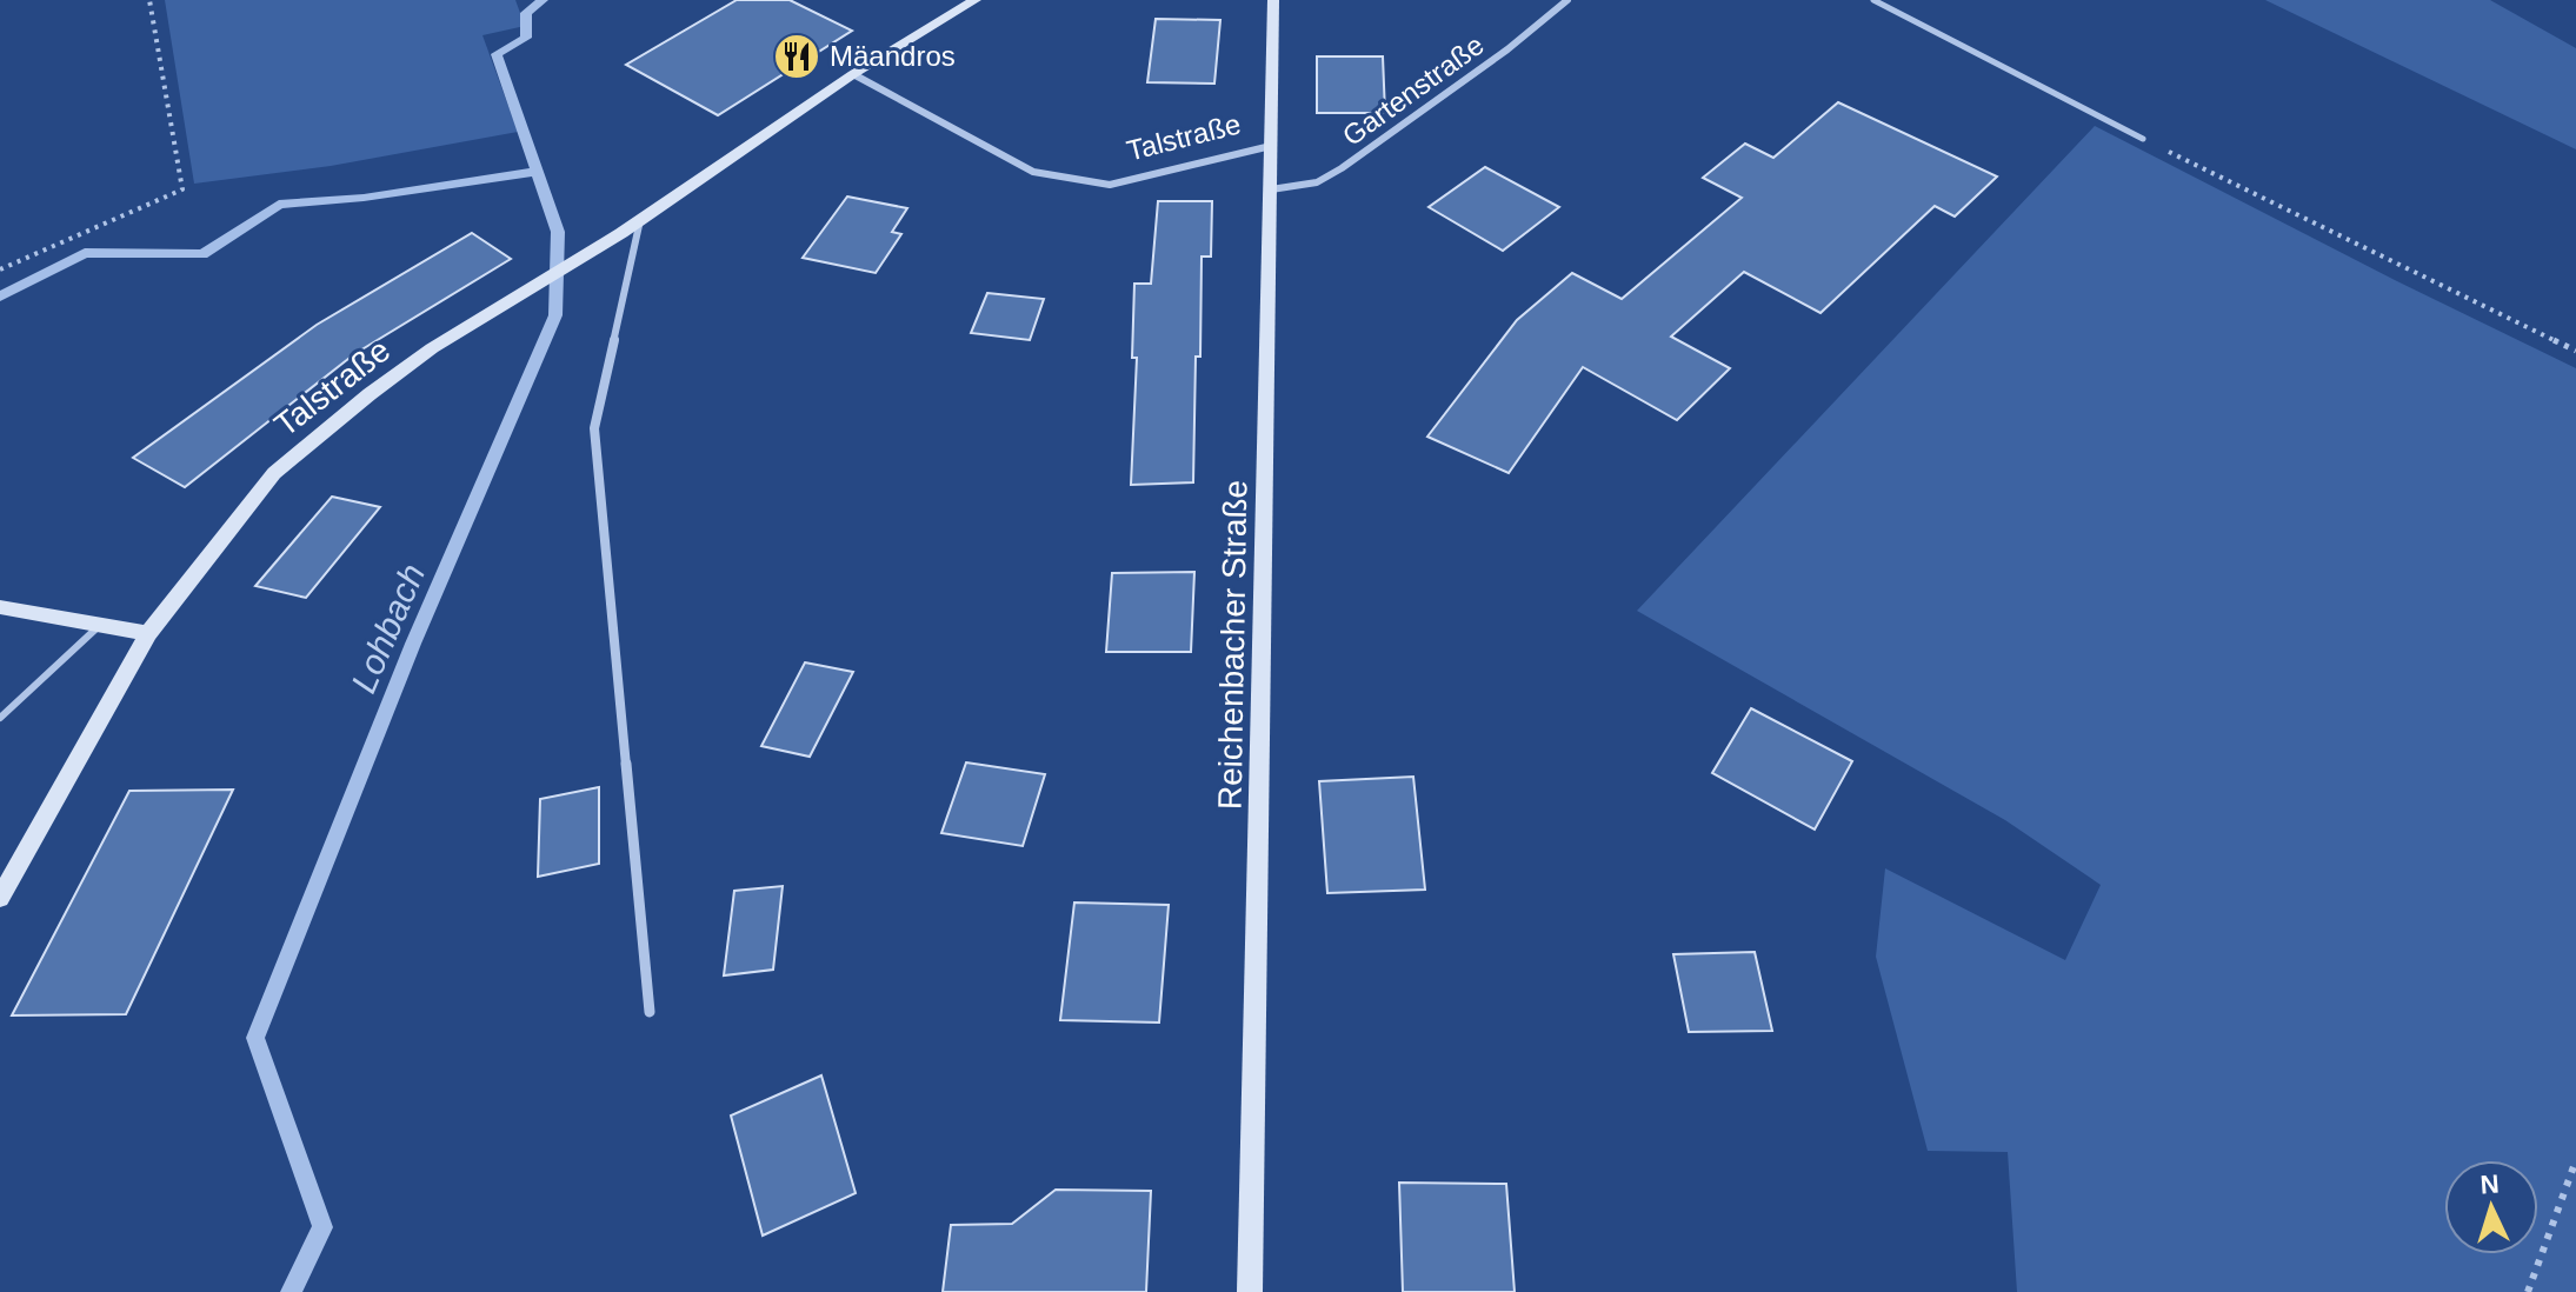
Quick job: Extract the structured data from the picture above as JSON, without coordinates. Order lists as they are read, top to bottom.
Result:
{
  "streets": {
    "street": ["Gartenstraße", "Talstraße", "Reichenbacher Straße"]
  },
  "crossings": [
    ["Gartenstraße", "Reichenbacher Straße"],
    ["Talstraße", "Reichenbacher Straße"]
  ],
  "water": ["Lohbach"],
  "places": {
    "restaurant": ["Mäandros"]
  },
  "north": "top"
}
